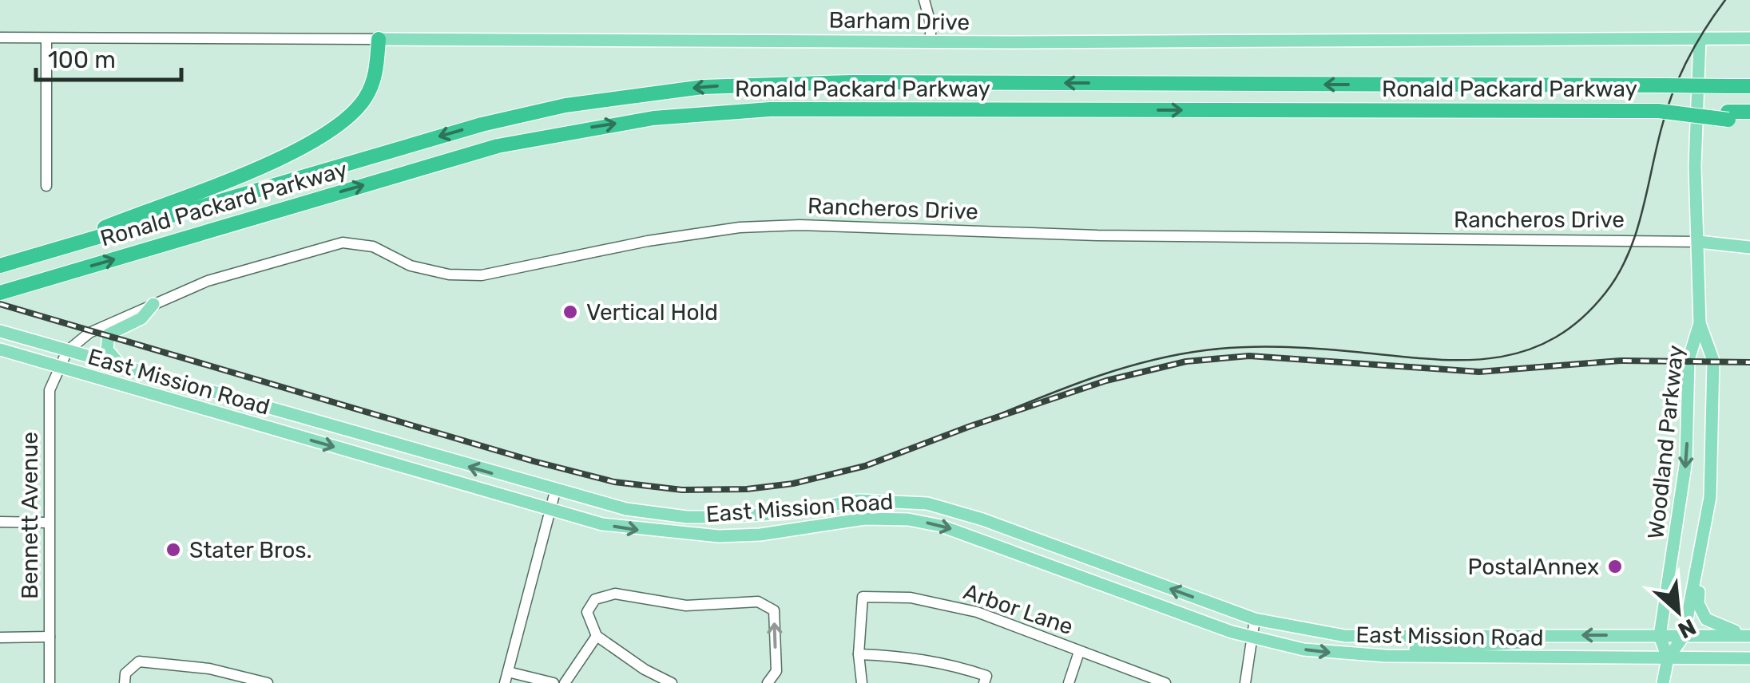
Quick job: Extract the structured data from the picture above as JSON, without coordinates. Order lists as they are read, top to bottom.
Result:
{
  "streets": {
    "highway": ["Ronald Packard Parkway"],
    "main road": [
      "Barham Drive",
      "Rancheros Drive",
      "East Mission Road",
      "Woodland Parkway"
    ],
    "street": ["Bennett Avenue", "Arbor Lane"]
  },
  "crossings": [
    ["Barham Drive", "Woodland Parkway"],
    ["Rancheros Drive", "East Mission Road"],
    ["Rancheros Drive", "Woodland Parkway"],
    ["Rancheros Drive", "Bennett Avenue"],
    ["East Mission Road", "Woodland Parkway"],
    ["East Mission Road", "Bennett Avenue"]
  ],
  "places": ["Vertical Hold", "Stater Bros.", "PostalAnnex"],
  "scale_bar": "100 m",
  "north": "bottom right"
}
